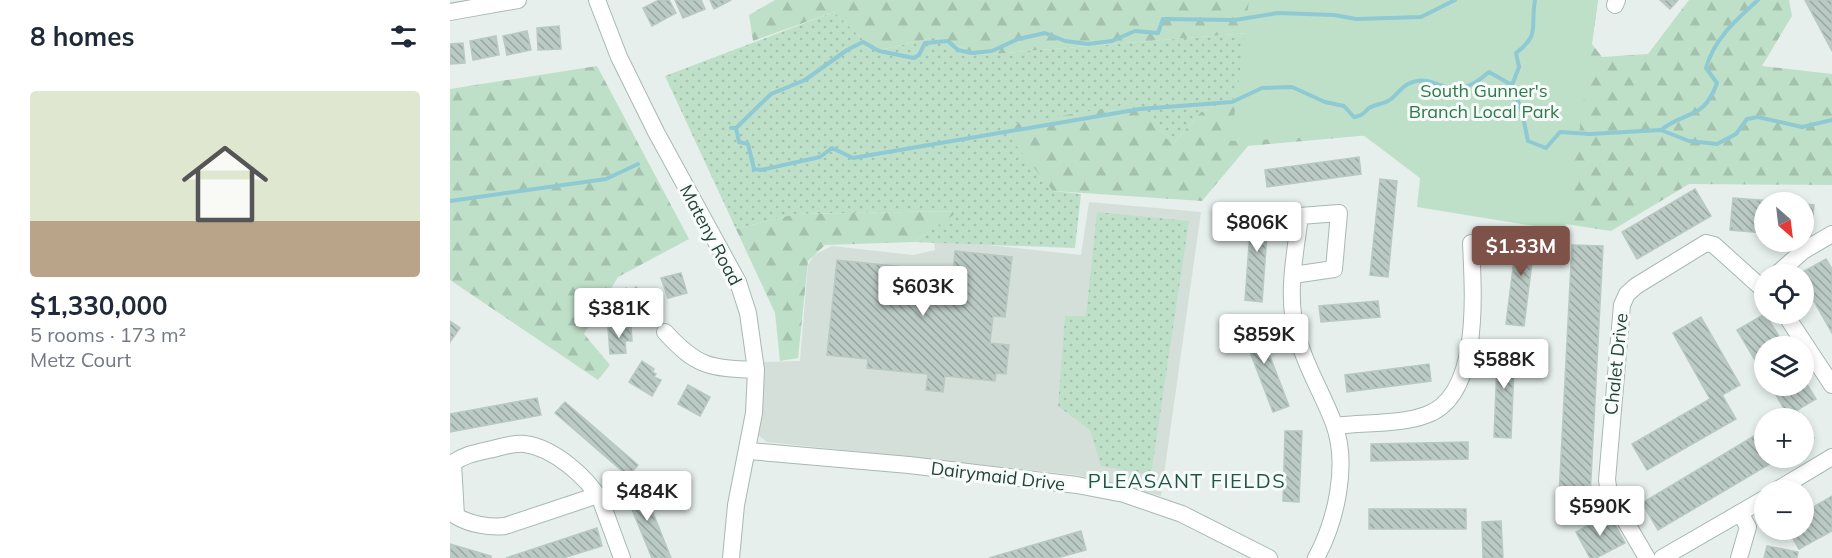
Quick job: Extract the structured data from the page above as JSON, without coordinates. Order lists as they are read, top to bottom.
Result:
{
  "streets": {
    "street": ["Mateny Road", "Chalet Drive", "Dairymaid Drive"]
  },
  "crossings": [
    ["Mateny Road", "Dairymaid Drive"]
  ],
  "districts": ["PLEASANT FIELDS"],
  "parks": ["South Gunner's Branch Local Park"],
  "north": "bottom right",
  "page": {
    "heading": "8 homes",
    "list": [
      {
        "name": "$1,330,000",
        "note": "5 rooms · 173 m² · Metz Court"
      }
    ],
    "map_buttons": ["+", "−"],
    "price": [
      "$806K",
      "$1.33M",
      "$603K",
      "$381K",
      "$859K",
      "$588K",
      "$484K",
      "$590K"
    ]
  }
}
